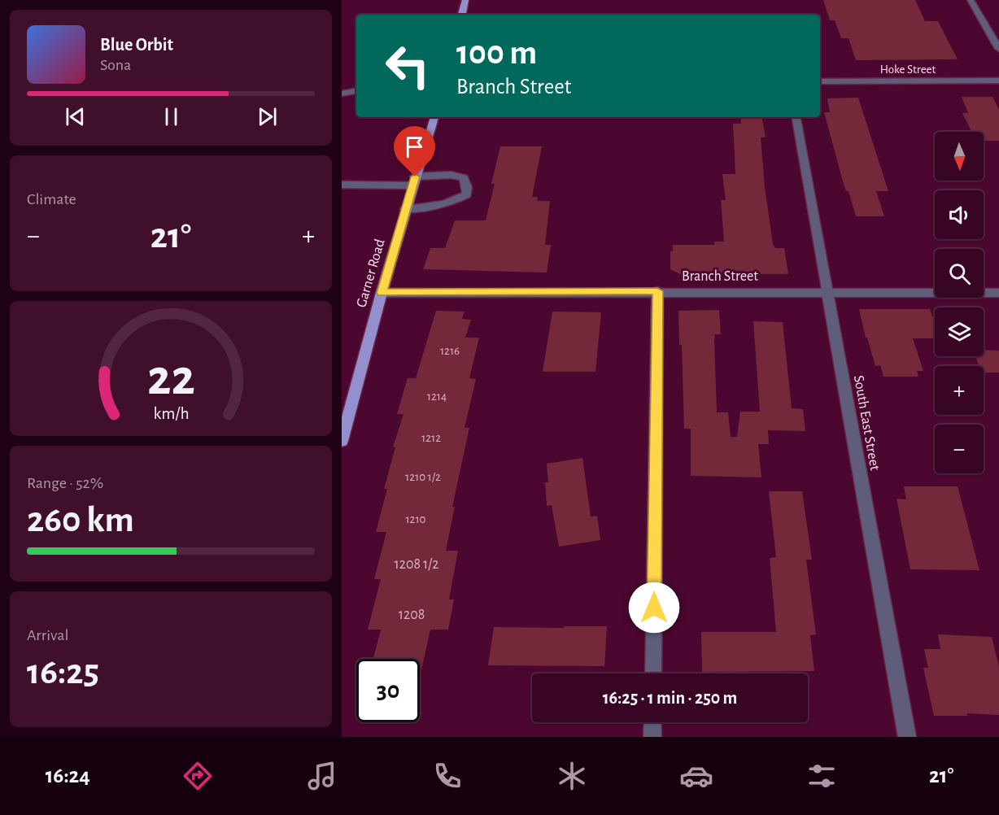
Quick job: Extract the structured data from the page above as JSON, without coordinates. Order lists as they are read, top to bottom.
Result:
{
  "streets": {
    "main road": ["Garner Road"],
    "street": ["Hoke Street", "Branch Street", "South East Street"]
  },
  "crossings": [
    ["Garner Road", "Branch Street"],
    ["Branch Street", "South East Street"]
  ],
  "house_numbers": [
    "1216",
    "1214",
    "1212",
    "1210 1/2",
    "1210",
    "1208 1/2",
    "1208"
  ],
  "north": "bottom",
  "page": {
    "turn": ["100 m", "Branch Street"],
    "song": ["Blue Orbit", "Sona"],
    "map_buttons": ["+", "−"],
    "tile": [
      "Climate",
      ["Range · 52%", "260 km"],
      ["Arrival", "16:25"]
    ],
    "heat": ["−", "21°", "+"],
    "limit": "30",
    "trip": "16:25 · 1 min · 250 m",
    "tabs": ["16:24", "21°"],
    "gauge": ["22", "km/h"]
  }
}
